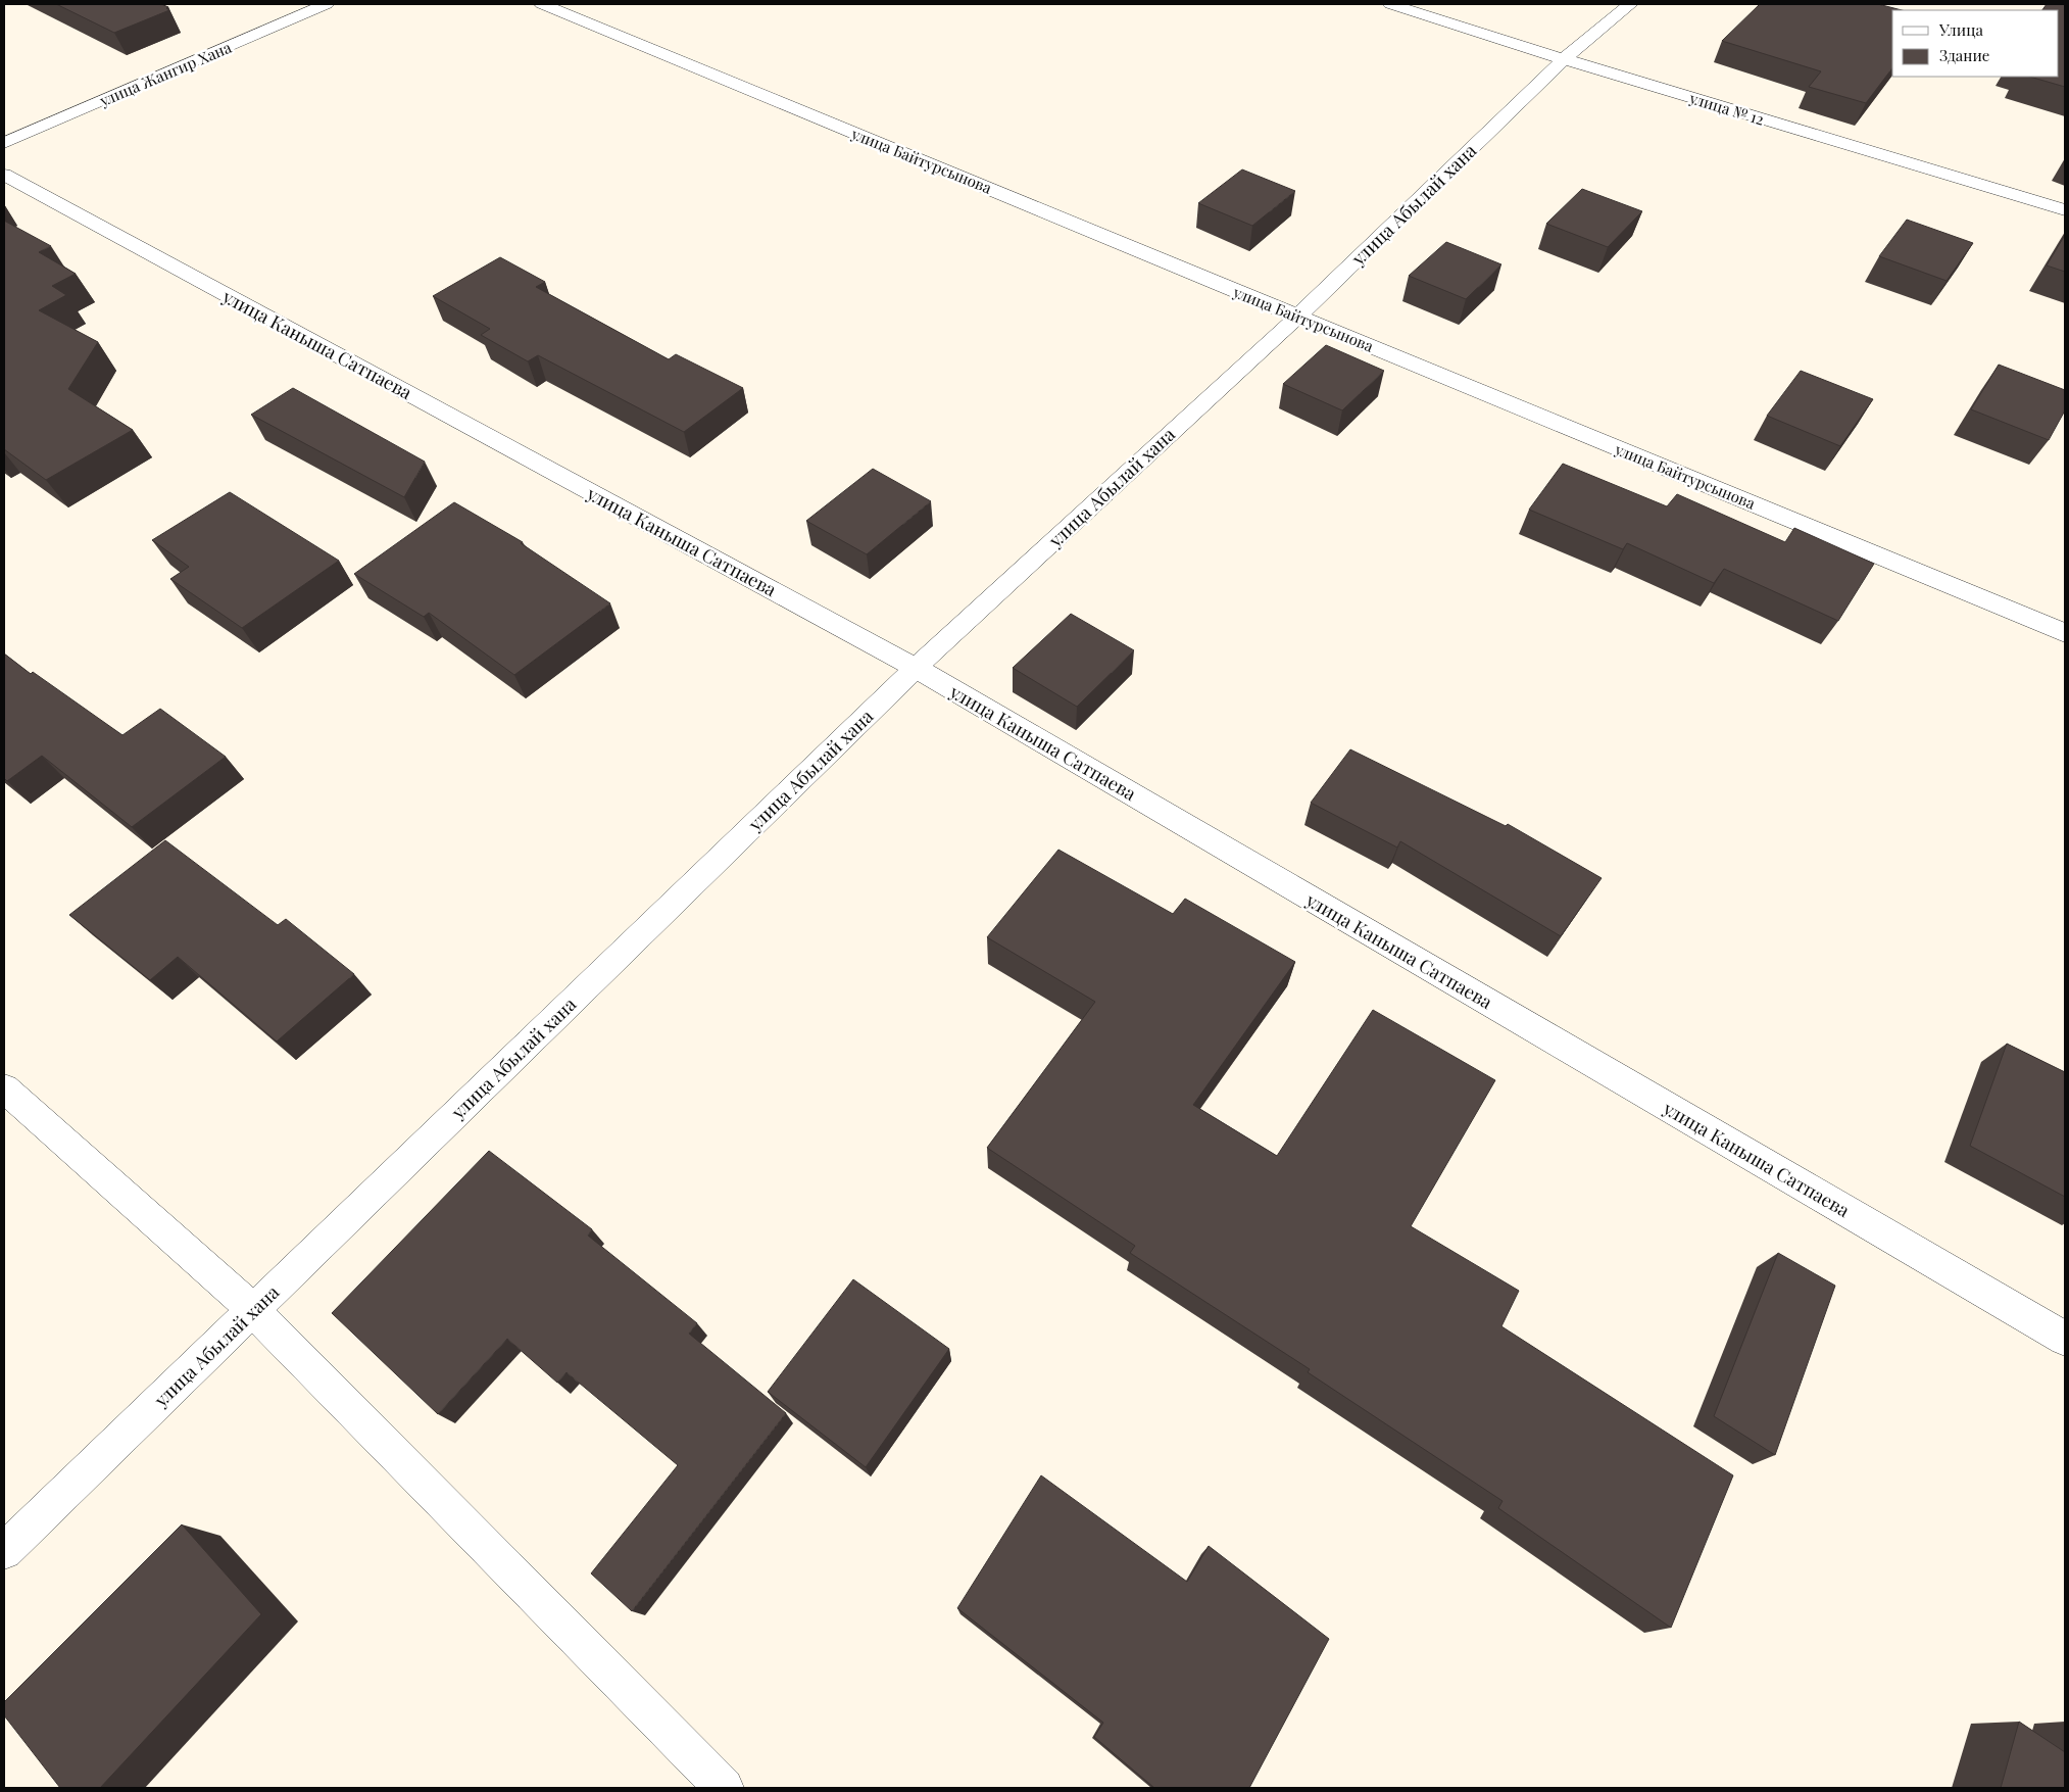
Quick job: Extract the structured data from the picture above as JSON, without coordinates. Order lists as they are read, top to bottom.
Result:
{
  "streets": {
    "street": [
      "улица Жангир Хана",
      "улица № 12",
      "улица Байтурсынова",
      "улица Абылай хана",
      "улица Каныша Сатпаева"
    ]
  },
  "crossings": [
    ["улица № 12", "улица Абылай хана"],
    ["улица Байтурсынова", "улица Абылай хана"],
    ["улица Абылай хана", "улица Каныша Сатпаева"]
  ],
  "legend": ["Улица", "Здание"]
}
